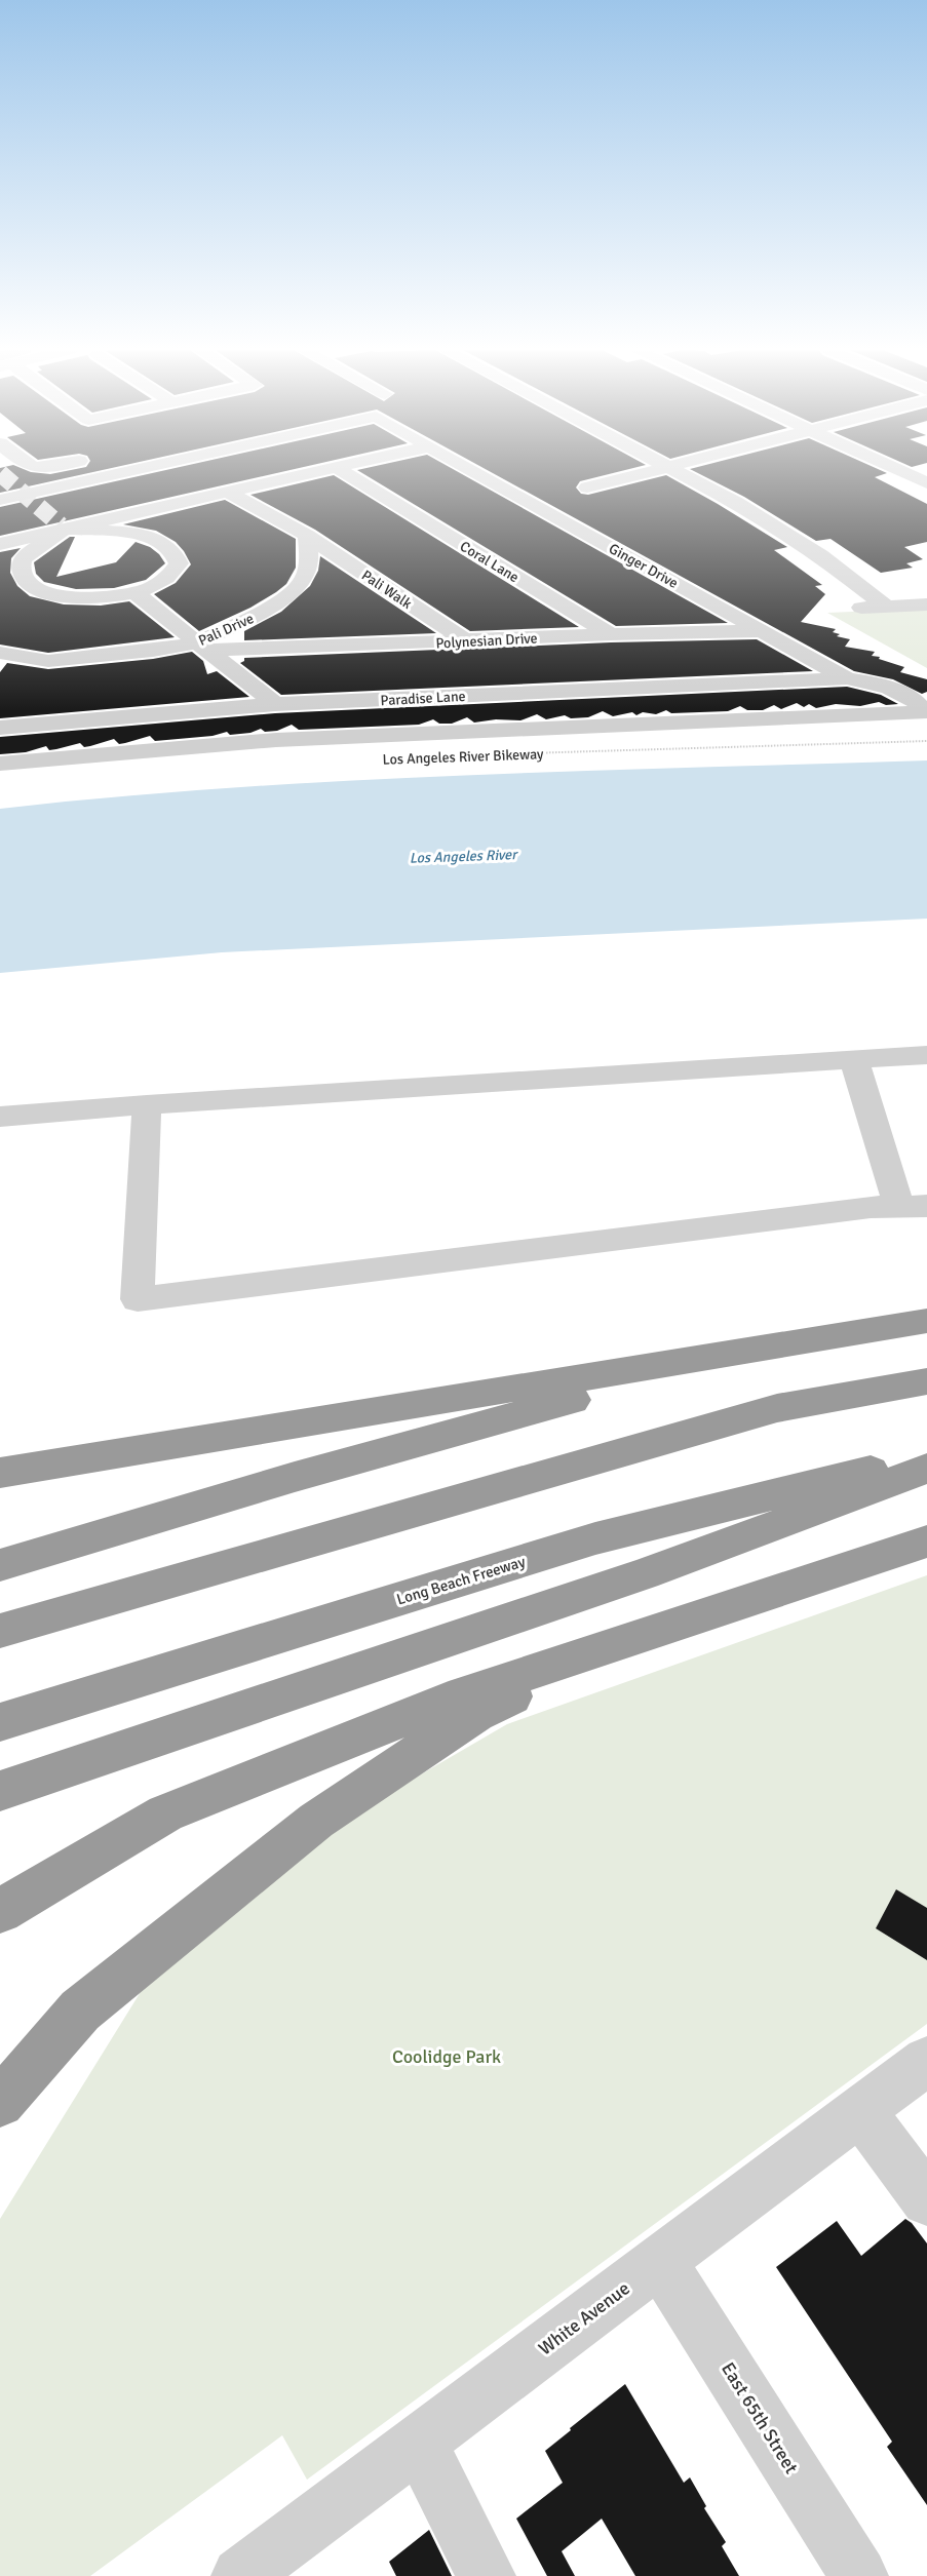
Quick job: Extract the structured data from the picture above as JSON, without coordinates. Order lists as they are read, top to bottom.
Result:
{
  "streets": {
    "highway": ["Long Beach Freeway"],
    "street": [
      "Coral Lane",
      "Ginger Drive",
      "Pali Walk",
      "Pali Drive",
      "Polynesian Drive",
      "Paradise Lane",
      "White Avenue",
      "East 65th Street"
    ],
    "path": ["Los Angeles River Bikeway"]
  },
  "crossings": [
    ["Coral Lane", "Polynesian Drive"],
    ["Ginger Drive", "Polynesian Drive"],
    ["Ginger Drive", "Paradise Lane"],
    ["Pali Walk", "Pali Drive"],
    ["Pali Walk", "Polynesian Drive"],
    ["Pali Drive", "Polynesian Drive"],
    ["White Avenue", "East 65th Street"]
  ],
  "water": ["Los Angeles River"],
  "parks": ["Coolidge Park"]
}
